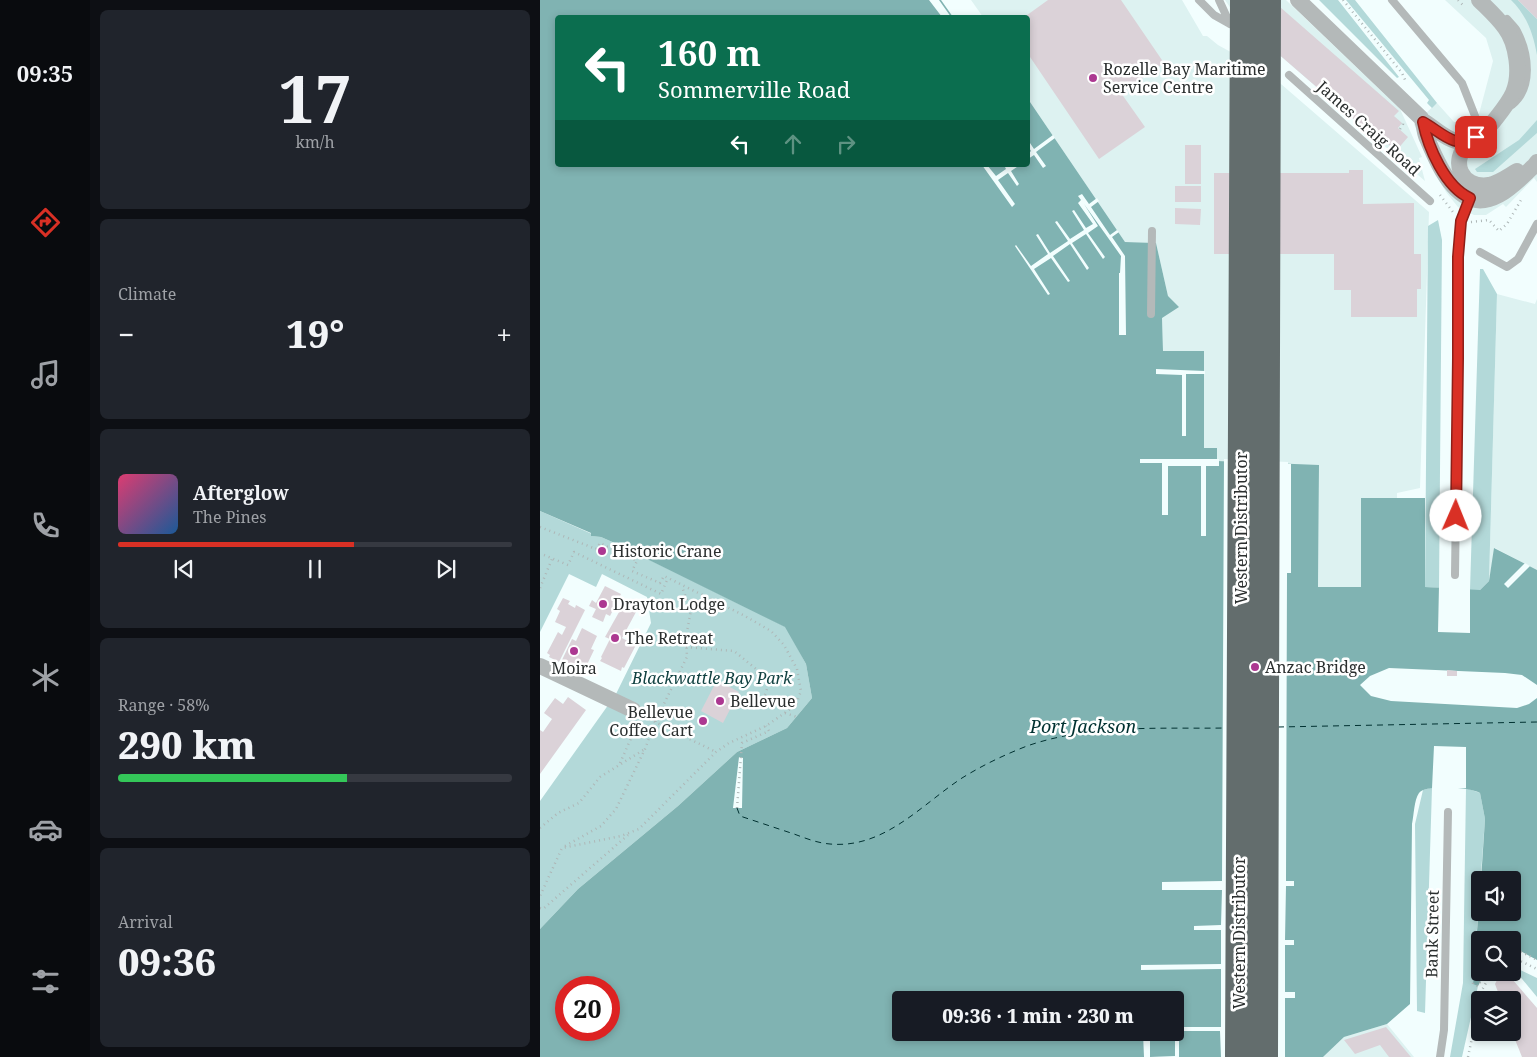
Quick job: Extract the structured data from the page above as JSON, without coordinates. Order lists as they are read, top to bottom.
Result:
{
  "streets": {
    "highway": ["Western Distributor"],
    "lane": ["James Craig Road", "Bank Street"]
  },
  "water": ["Port Jackson"],
  "parks": ["Blackwattle Bay Park"],
  "places": [
    "Rozelle Bay Maritime Service Centre",
    "Historic Crane",
    "Drayton Lodge",
    "The Retreat",
    "Moira",
    "Anzac Bridge",
    "Bellevue",
    "Bellevue Coffee Cart"
  ],
  "page": {
    "tabs": "09:35",
    "tile": [
      ["17", "km/h"],
      "Climate",
      ["Range · 58%", "290 km"],
      ["Arrival", "09:36"]
    ],
    "turn": ["160 m", "Sommerville Road"],
    "heat": ["−", "19°", "+"],
    "song": ["Afterglow", "The Pines"],
    "limit": "20",
    "trip": "09:36 · 1 min · 230 m"
  }
}
